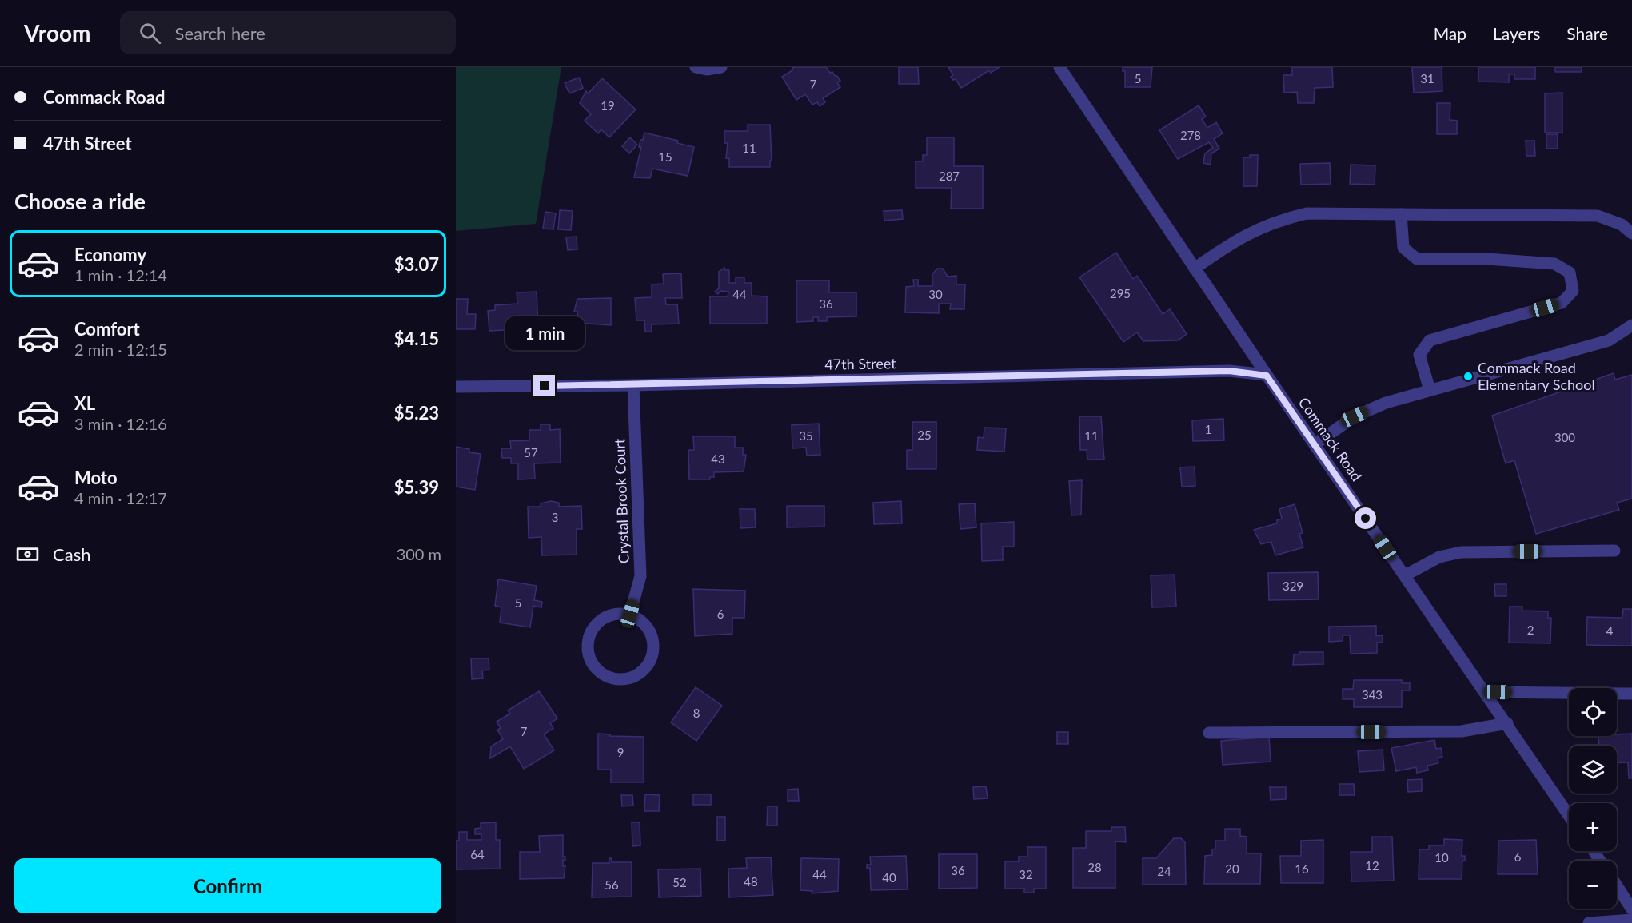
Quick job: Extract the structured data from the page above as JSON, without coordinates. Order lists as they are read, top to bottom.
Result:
{
  "streets": {
    "street": ["47th Street", "Commack Road", "Crystal Brook Court"]
  },
  "crossings": [
    ["47th Street", "Commack Road"],
    ["47th Street", "Crystal Brook Court"]
  ],
  "places": ["Commack Road Elementary School"],
  "house_numbers": [
    "5",
    "31",
    "7",
    "19",
    "278",
    "11",
    "15",
    "287",
    "295",
    "44",
    "30",
    "36",
    "1",
    "25",
    "35",
    "11",
    "300",
    "57",
    "43",
    "3",
    "329",
    "5",
    "6",
    "2",
    "4",
    "343",
    "8",
    "7",
    "9",
    "64",
    "6",
    "10",
    "12",
    "28",
    "20",
    "16",
    "36",
    "24",
    "44",
    "32",
    "40",
    "48",
    "52",
    "56"
  ],
  "page": {
    "header": "Vroom",
    "search": "Search here",
    "nav": ["Map", "Layers", "Share"],
    "banner": ["Commack Road", "47th Street"],
    "heading": "Choose a ride",
    "list": [
      {
        "name": "Economy",
        "note": "1 min · 12:14",
        "value": "$3.07"
      },
      {
        "name": "Comfort",
        "note": "2 min · 12:15",
        "value": "$4.15"
      },
      {
        "name": "XL",
        "note": "3 min · 12:16",
        "value": "$5.23"
      },
      {
        "name": "Moto",
        "note": "4 min · 12:17",
        "value": "$5.39"
      }
    ],
    "bubble": "1 min",
    "pay": ["Cash", "300 m"],
    "map_buttons": ["+", "−"],
    "buttons": "Confirm"
  }
}
